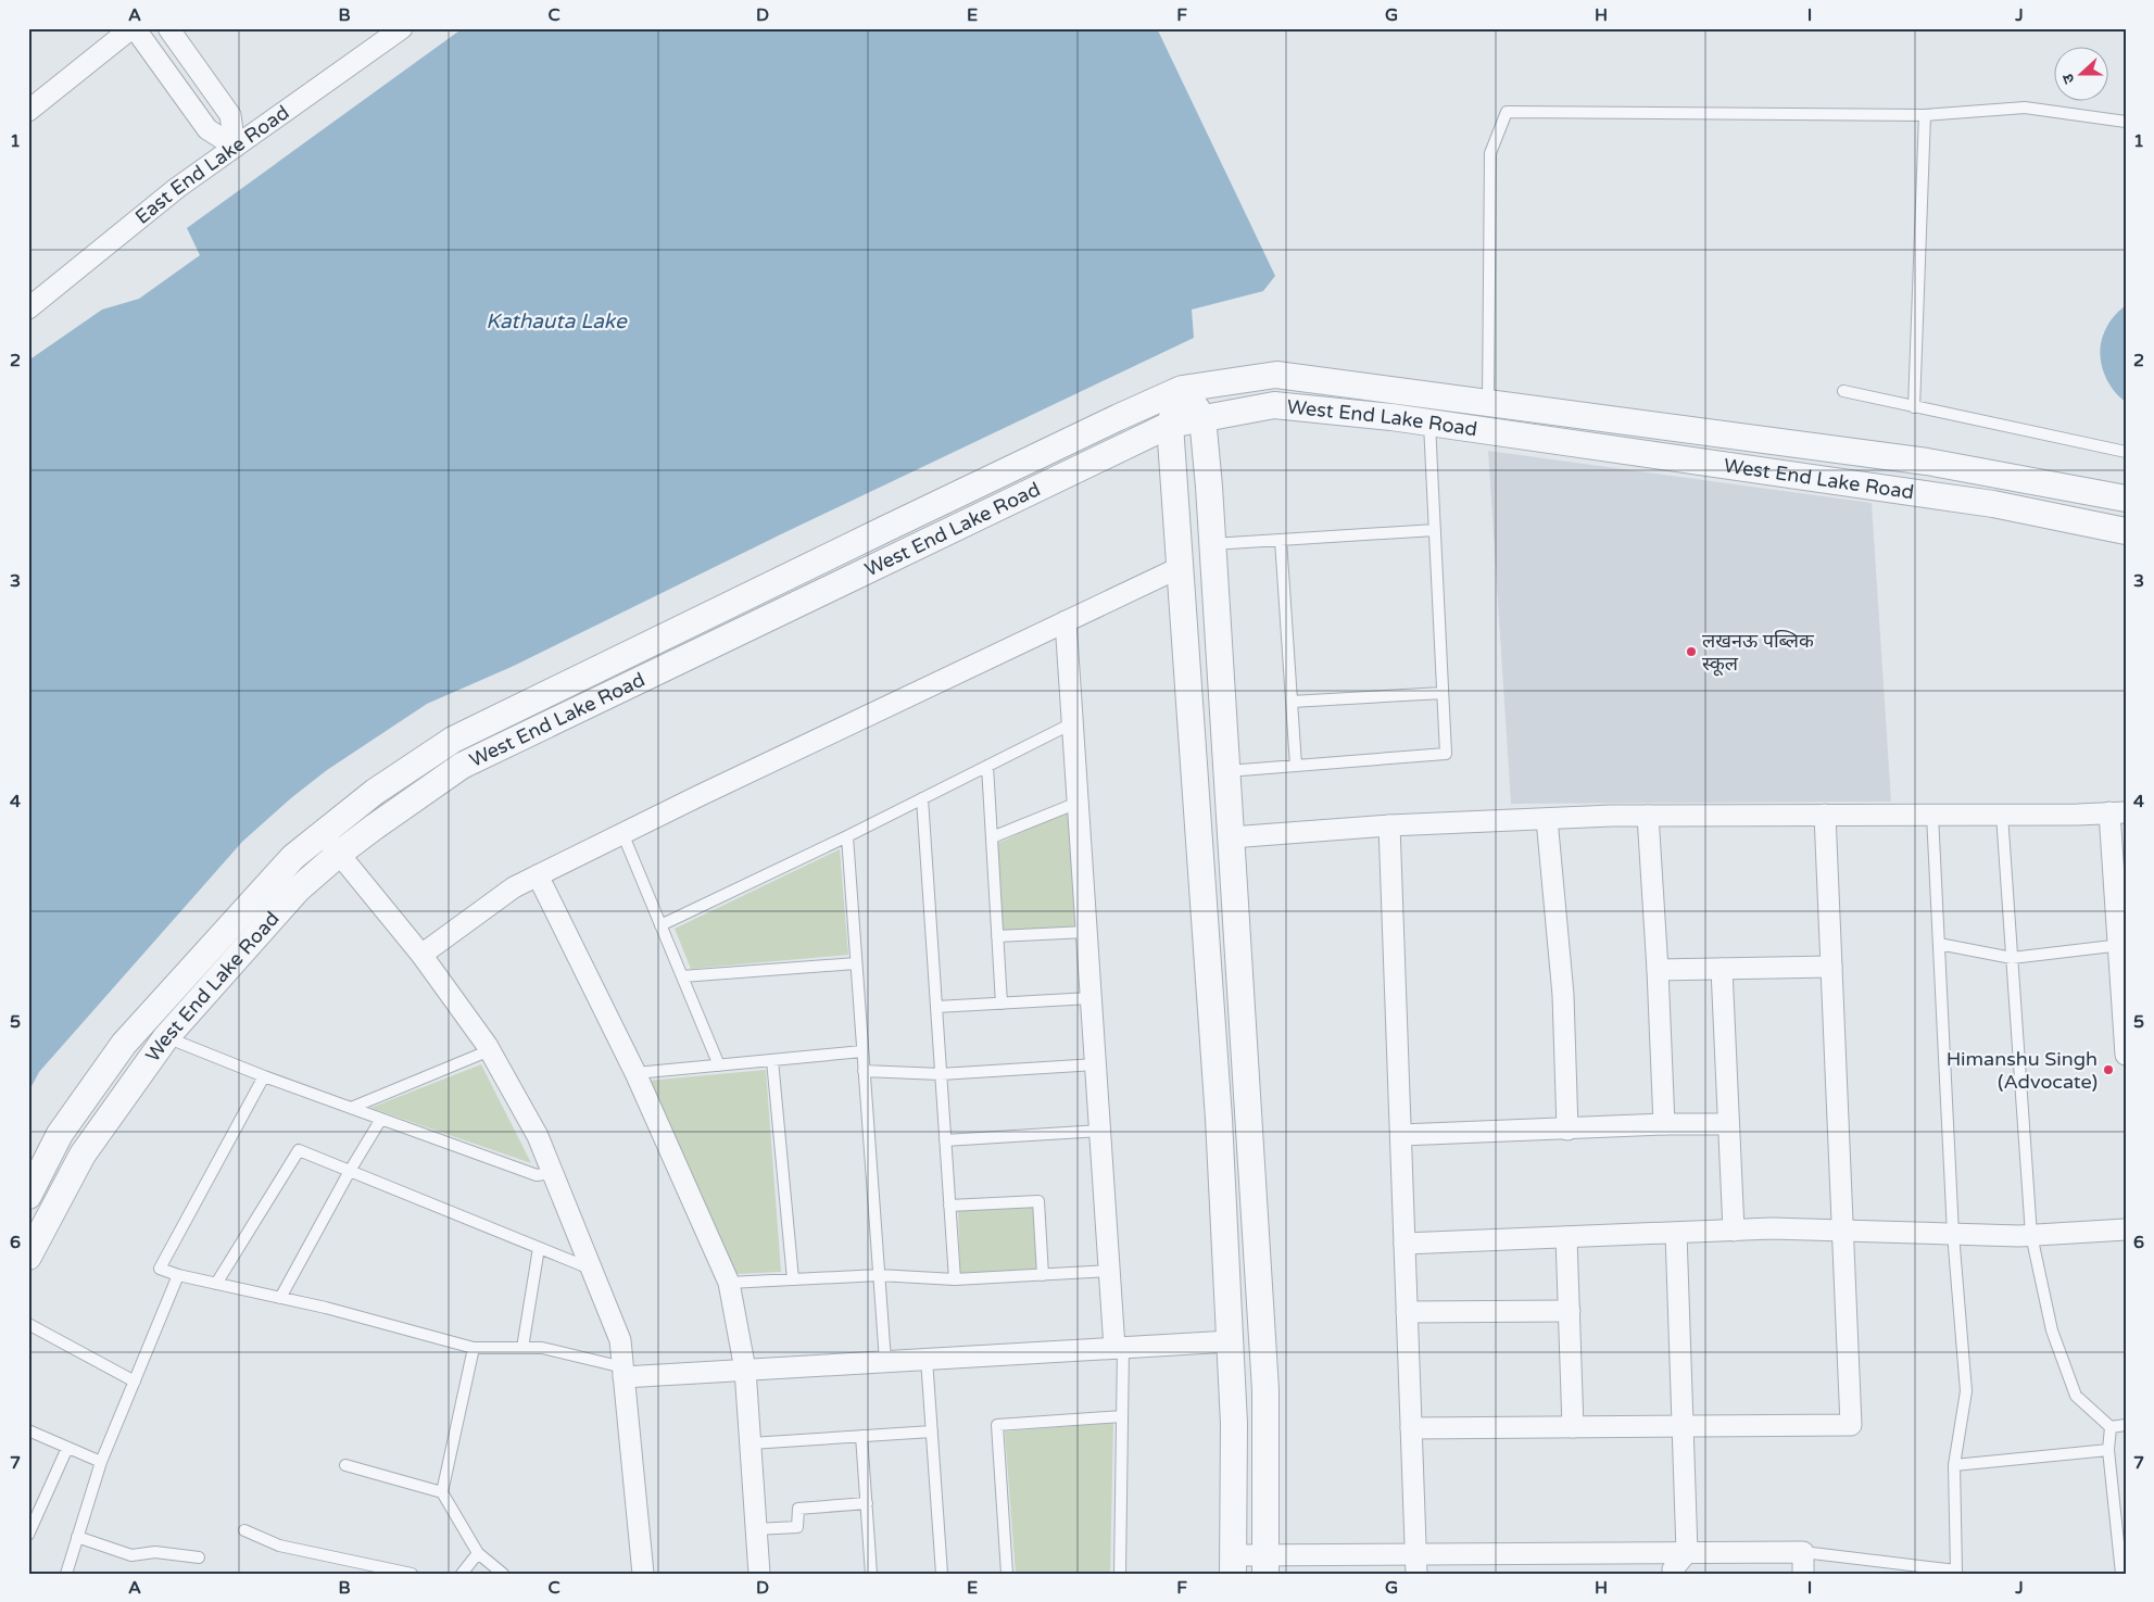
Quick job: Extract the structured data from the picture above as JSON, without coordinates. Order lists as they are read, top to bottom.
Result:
{
  "streets": {
    "street": ["East End Lake Road", "West End Lake Road"]
  },
  "water": ["Kathauta Lake"],
  "places": ["लखनऊ पब्लिक स्कूल", "Himanshu Singh (Advocate)"],
  "north": "left",
  "grid": {
    "columns": [
      "A",
      "B",
      "C",
      "D",
      "E",
      "F",
      "G",
      "H",
      "I",
      "J"
    ],
    "rows": [
      "1",
      "2",
      "3",
      "4",
      "5",
      "6",
      "7"
    ]
  }
}
